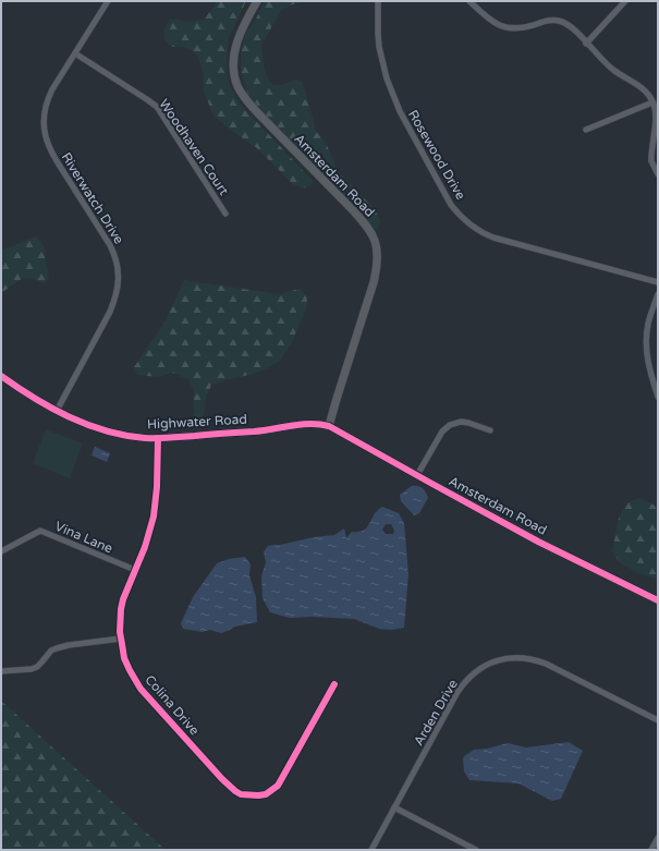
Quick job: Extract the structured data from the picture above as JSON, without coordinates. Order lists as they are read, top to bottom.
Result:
{
  "streets": {
    "street": [
      "Woodhaven Court",
      "Rosewood Drive",
      "Amsterdam Road",
      "Riverwatch Drive",
      "Highwater Road",
      "Vina Lane",
      "Colina Drive",
      "Arden Drive"
    ]
  },
  "crossings": [
    ["Woodhaven Court", "Riverwatch Drive"],
    ["Amsterdam Road", "Highwater Road"],
    ["Riverwatch Drive", "Highwater Road"],
    ["Highwater Road", "Colina Drive"],
    ["Vina Lane", "Colina Drive"]
  ]
}
